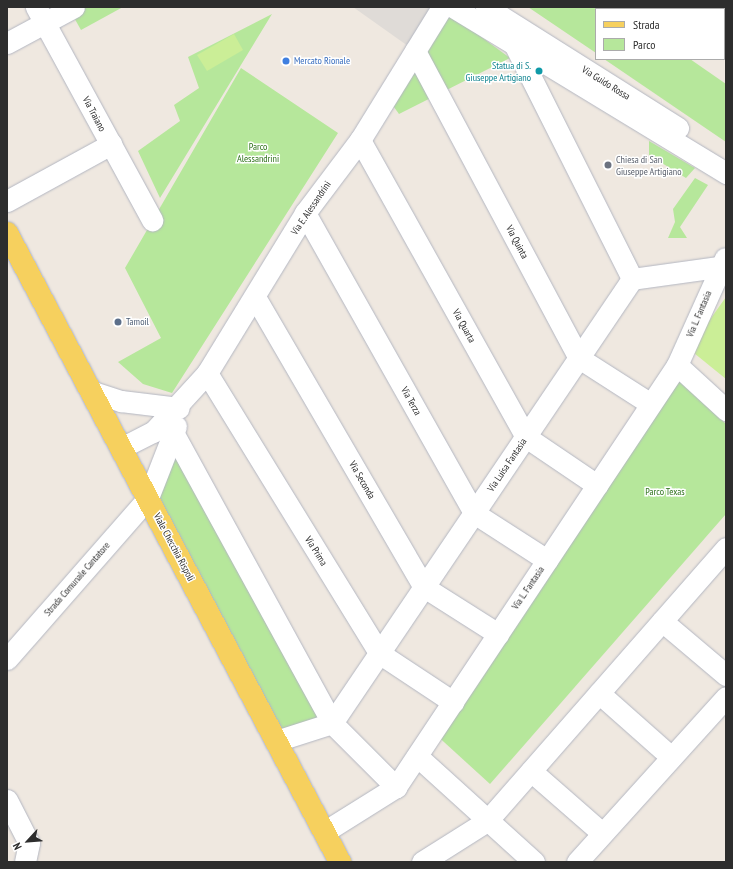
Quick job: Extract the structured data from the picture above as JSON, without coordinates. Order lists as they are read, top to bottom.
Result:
{
  "streets": {
    "main road": ["Viale Checchia Rispoli"],
    "street": [
      "Via Guido Rossa",
      "Via Traiano",
      "Via E. Alessandrini",
      "Via Quinta",
      "Via L. Fantasia",
      "Via Quarta",
      "Via Terza",
      "Via Luisa Fantasia",
      "Via Seconda",
      "Via Prima",
      "Strada Comunale Cantatore"
    ]
  },
  "crossings": [
    ["Via E. Alessandrini", "Via Quinta"],
    ["Via E. Alessandrini", "Via Quarta"],
    ["Via E. Alessandrini", "Via Terza"],
    ["Via E. Alessandrini", "Via Seconda"],
    ["Via E. Alessandrini", "Viale Checchia Rispoli"],
    ["Via E. Alessandrini", "Via Prima"],
    ["Via Quinta", "Via L. Fantasia"],
    ["Via Quinta", "Via Luisa Fantasia"],
    ["Via L. Fantasia", "Via Quarta"],
    ["Via L. Fantasia", "Via Terza"],
    ["Via L. Fantasia", "Via Seconda"],
    ["Via L. Fantasia", "Via Prima"],
    ["Via Quarta", "Via Luisa Fantasia"],
    ["Via Terza", "Via Luisa Fantasia"],
    ["Via Luisa Fantasia", "Via Seconda"],
    ["Via Luisa Fantasia", "Via Prima"],
    ["Viale Checchia Rispoli", "Strada Comunale Cantatore"]
  ],
  "parks": ["Parco Alessandrini", "Parco Texas"],
  "places": [
    "Mercato Rionale",
    "Statua di S. Giuseppe Artigiano",
    "Chiesa di San Giuseppe Artigiano",
    "Tamoil"
  ],
  "legend": ["Strada", "Parco"],
  "north": "bottom left"
}
